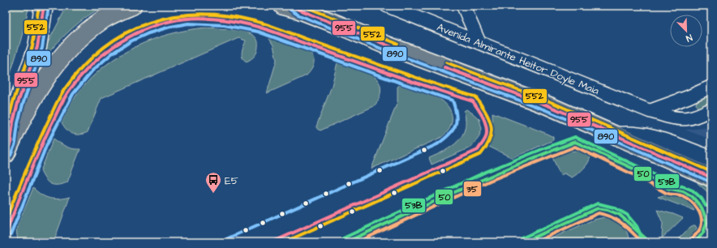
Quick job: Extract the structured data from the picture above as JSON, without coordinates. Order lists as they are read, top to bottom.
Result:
{
  "streets": {
    "street": ["Avenida Almirante Heitor Doyle Maia"]
  },
  "places": {
    "bus stop": ["E5"]
  },
  "lines": [
    "transit line 955",
    "transit line 552",
    "transit line 890",
    "transit line 53B",
    "transit line 50",
    "transit line 35"
  ],
  "north": "bottom right"
}
